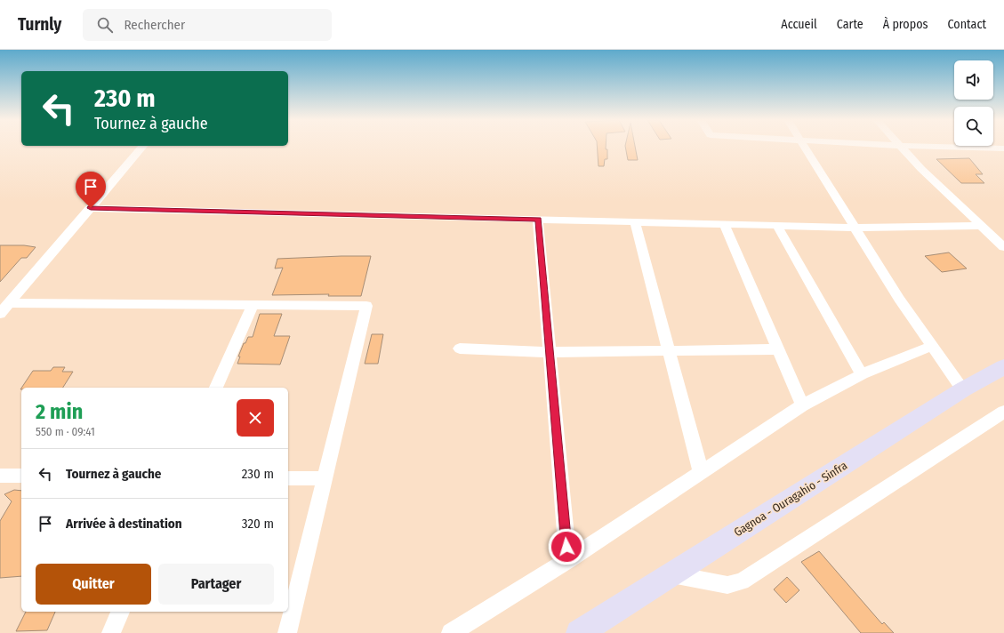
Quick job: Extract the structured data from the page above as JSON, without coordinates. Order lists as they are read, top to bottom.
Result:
{
  "streets": {
    "main road": ["Gagnoa - Ouragahio - Sinfra"]
  },
  "page": {
    "header": "Turnly",
    "search": "Rechercher",
    "nav": [
      "Accueil",
      "Carte",
      "À propos",
      "Contact"
    ],
    "turn": ["230 m", "Tournez à gauche"],
    "heading": ["2 min", "550 m · 09:41"],
    "list": [
      {
        "name": "Tournez à gauche",
        "value": "230 m"
      },
      {
        "name": "Arrivée à destination",
        "value": "320 m"
      }
    ],
    "buttons": ["Quitter", "Partager"]
  }
}
